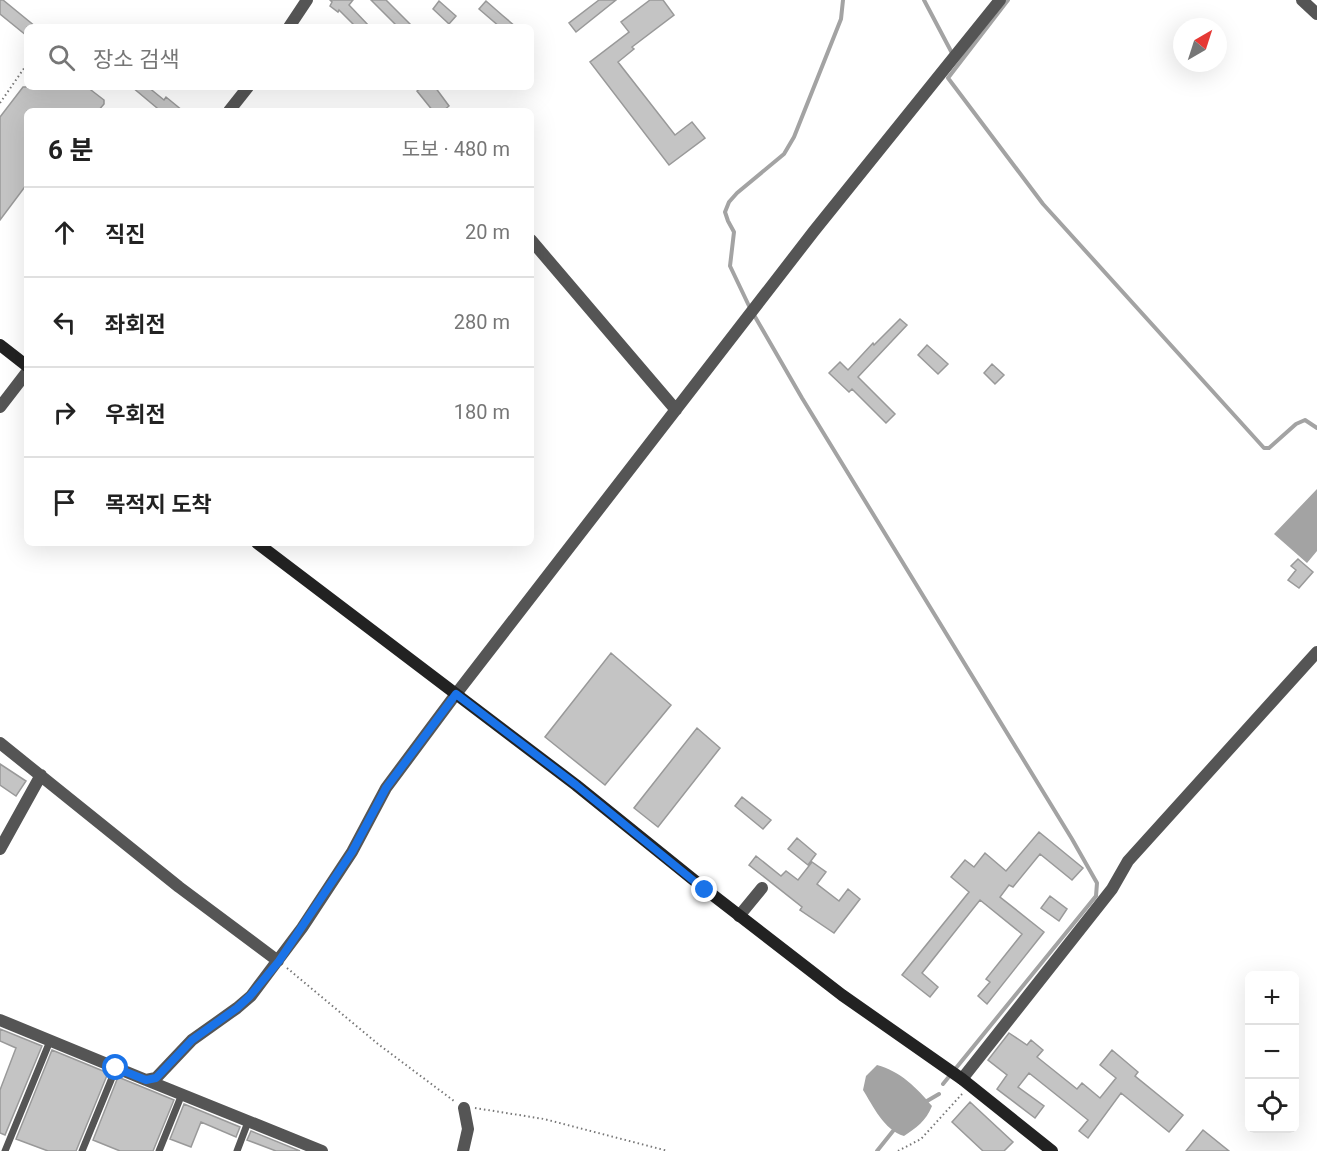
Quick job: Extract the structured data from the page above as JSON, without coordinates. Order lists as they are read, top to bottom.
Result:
{
  "north": "top right",
  "page": {
    "search": "장소 검색",
    "heading": ["6 분", "도보 · 480 m"],
    "list": [
      ["직진", "20 m"],
      ["좌회전", "280 m"],
      ["우회전", "180 m"],
      "목적지 도착"
    ],
    "map_buttons": ["+", "−"]
  }
}
